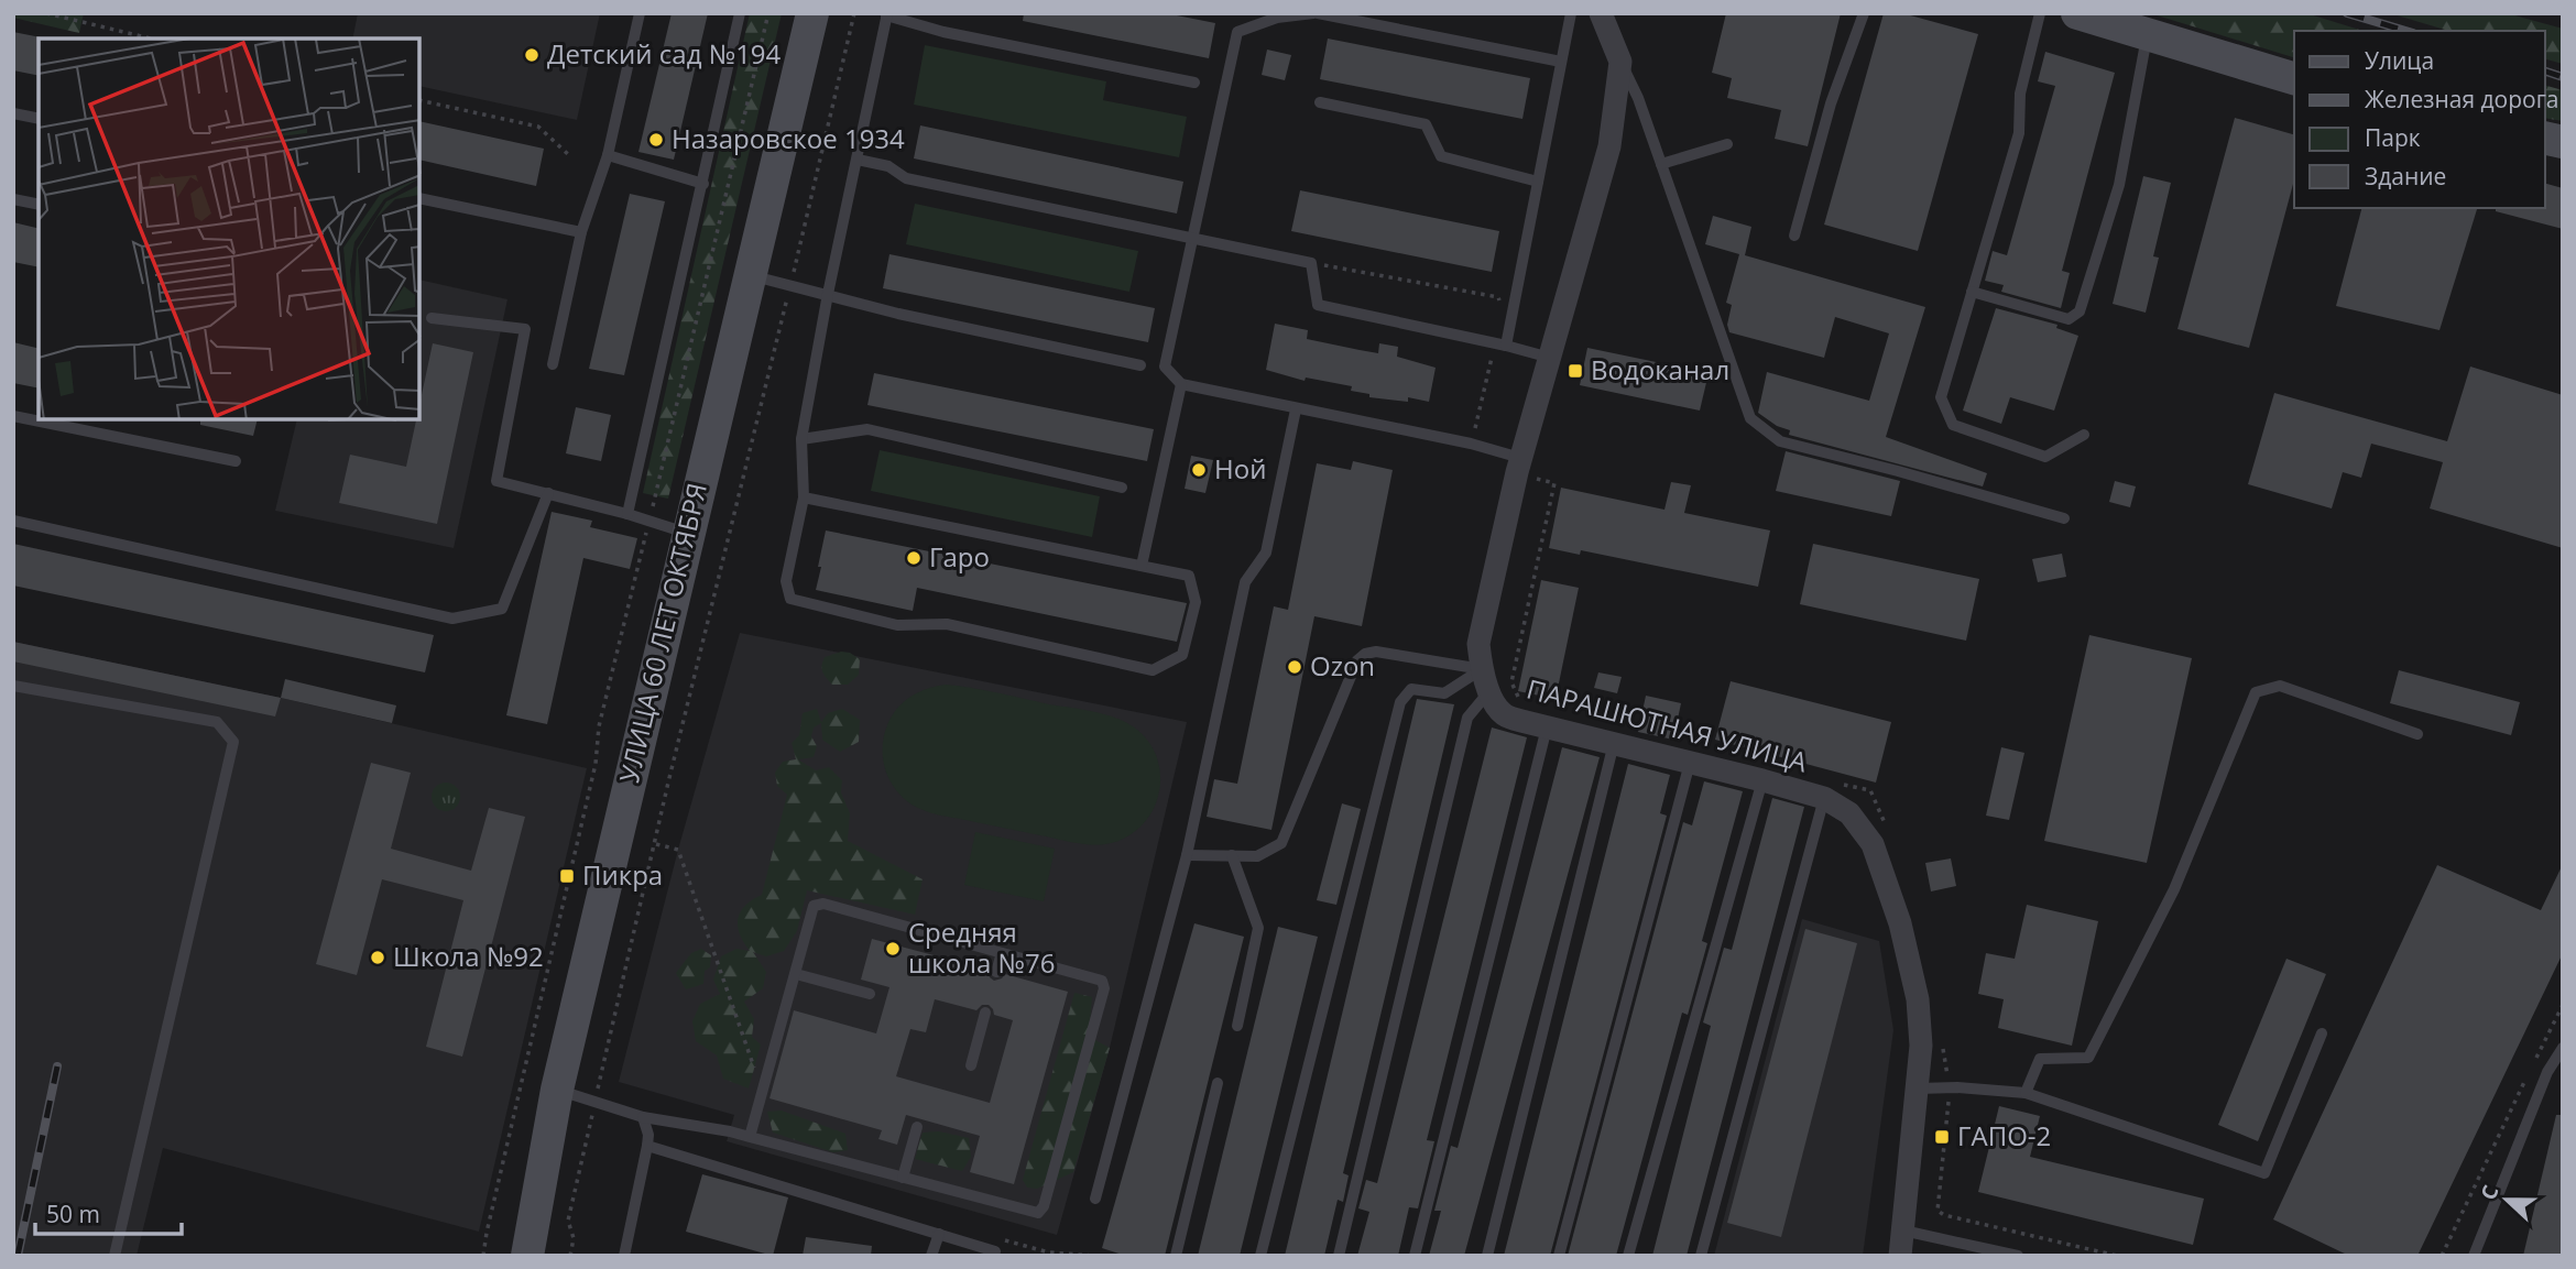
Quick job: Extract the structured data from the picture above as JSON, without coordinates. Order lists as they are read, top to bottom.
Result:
{
  "streets": {
    "main road": ["УЛИЦА 60 ЛЕТ ОКТЯБРЯ"],
    "street": ["ПАРАШЮТНАЯ УЛИЦА"]
  },
  "places": {
    "other": [
      "Детский сад №194",
      "Назаровское 1934",
      "Ной",
      "Гаро",
      "Ozon",
      "Средняя школа №76",
      "Школа №92"
    ],
    "transit": ["Водоканал", "Пикра", "ГАПО-2"]
  },
  "legend": [
    "Улица",
    "Железная дорога",
    "Парк",
    "Здание"
  ],
  "scale_bar": "50 m",
  "north": "left"
}
